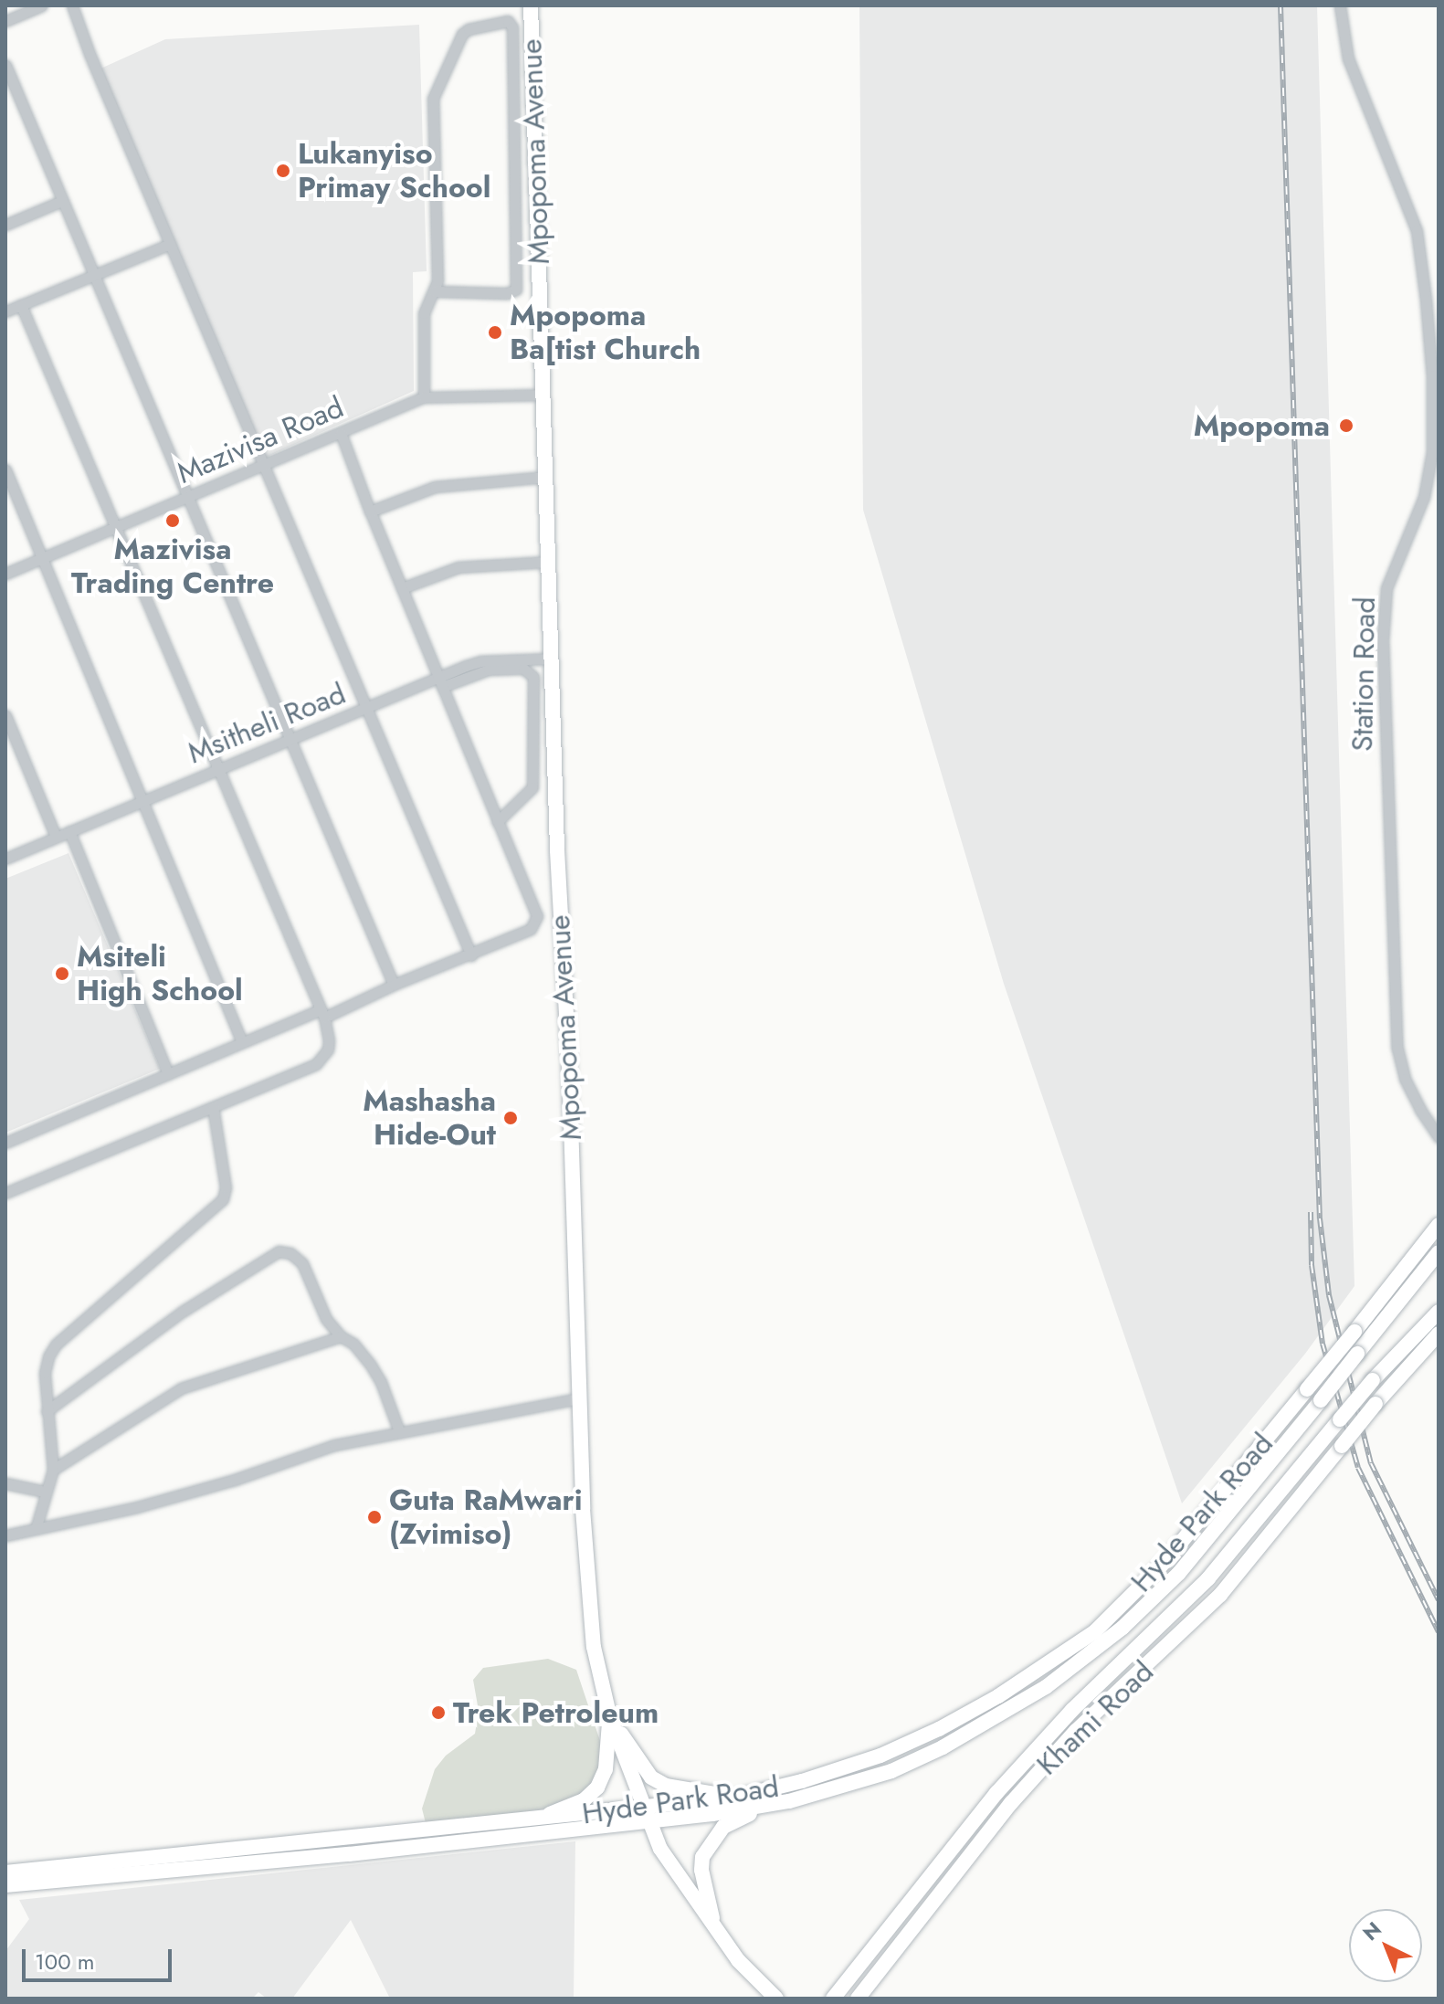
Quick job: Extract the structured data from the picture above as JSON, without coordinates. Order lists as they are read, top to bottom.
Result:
{
  "streets": {
    "street": [
      "Mpopoma Avenue",
      "Mazivisa Road",
      "Station Road",
      "Msitheli Road",
      "Hyde Park Road",
      "Khami Road"
    ]
  },
  "crossings": [
    ["Mpopoma Avenue", "Mazivisa Road"],
    ["Mpopoma Avenue", "Msitheli Road"],
    ["Mpopoma Avenue", "Hyde Park Road"]
  ],
  "places": [
    "Lukanyiso Primay School",
    "Mpopoma Ba[tist Church",
    "Mpopoma",
    "Mazivisa Trading Centre",
    "Msiteli High School",
    "Mashasha Hide-Out",
    "Guta RaMwari (Zvimiso)",
    "Trek Petroleum"
  ],
  "scale_bar": "100 m",
  "north": "top left"
}
